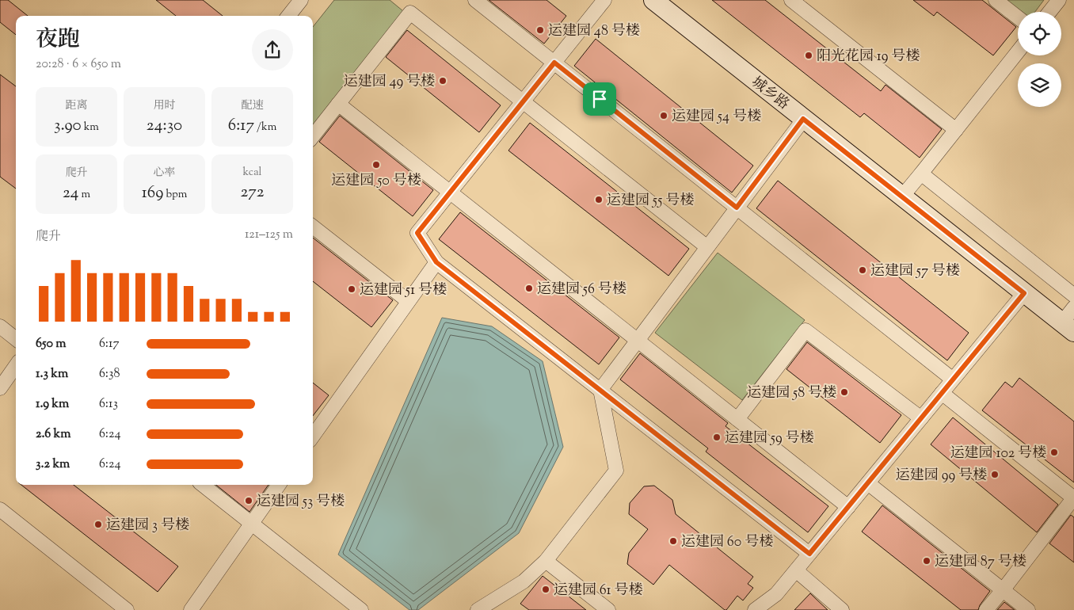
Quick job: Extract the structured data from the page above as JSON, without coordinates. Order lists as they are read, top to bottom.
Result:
{
  "streets": {
    "main road": ["城乡路"]
  },
  "places": [
    "运建园 48 号楼",
    "阳光花园 19 号楼",
    "运建园 49 号楼",
    "运建园 54 号楼",
    "运建园 50 号楼",
    "运建园 55 号楼",
    "运建园 57 号楼",
    "运建园 56 号楼",
    "运建园 51 号楼",
    "运建园 58 号楼",
    "运建园 59 号楼",
    "运建园 102 号楼",
    "运建园 99 号楼",
    "运建园 53 号楼",
    "运建园 3 号楼",
    "运建园 60 号楼",
    "运建园 87 号楼",
    "运建园 61 号楼"
  ],
  "page": {
    "heading": ["夜跑", "20:28 · 6 × 650 m"],
    "stats": [
      ["距离", "3.90 km"],
      ["用时", "24:30"],
      ["配速", "6:17 /km"],
      ["爬升", "24 m"],
      ["心率", "169 bpm"],
      ["kcal", "272"]
    ],
    "chart": ["爬升", "121–125 m"],
    "list": [
      {
        "name": "650 m",
        "note": "6:17"
      },
      {
        "name": "1.3 km",
        "note": "6:38"
      },
      {
        "name": "1.9 km",
        "note": "6:13"
      },
      {
        "name": "2.6 km",
        "note": "6:24"
      },
      {
        "name": "3.2 km",
        "note": "6:24"
      }
    ]
  }
}
